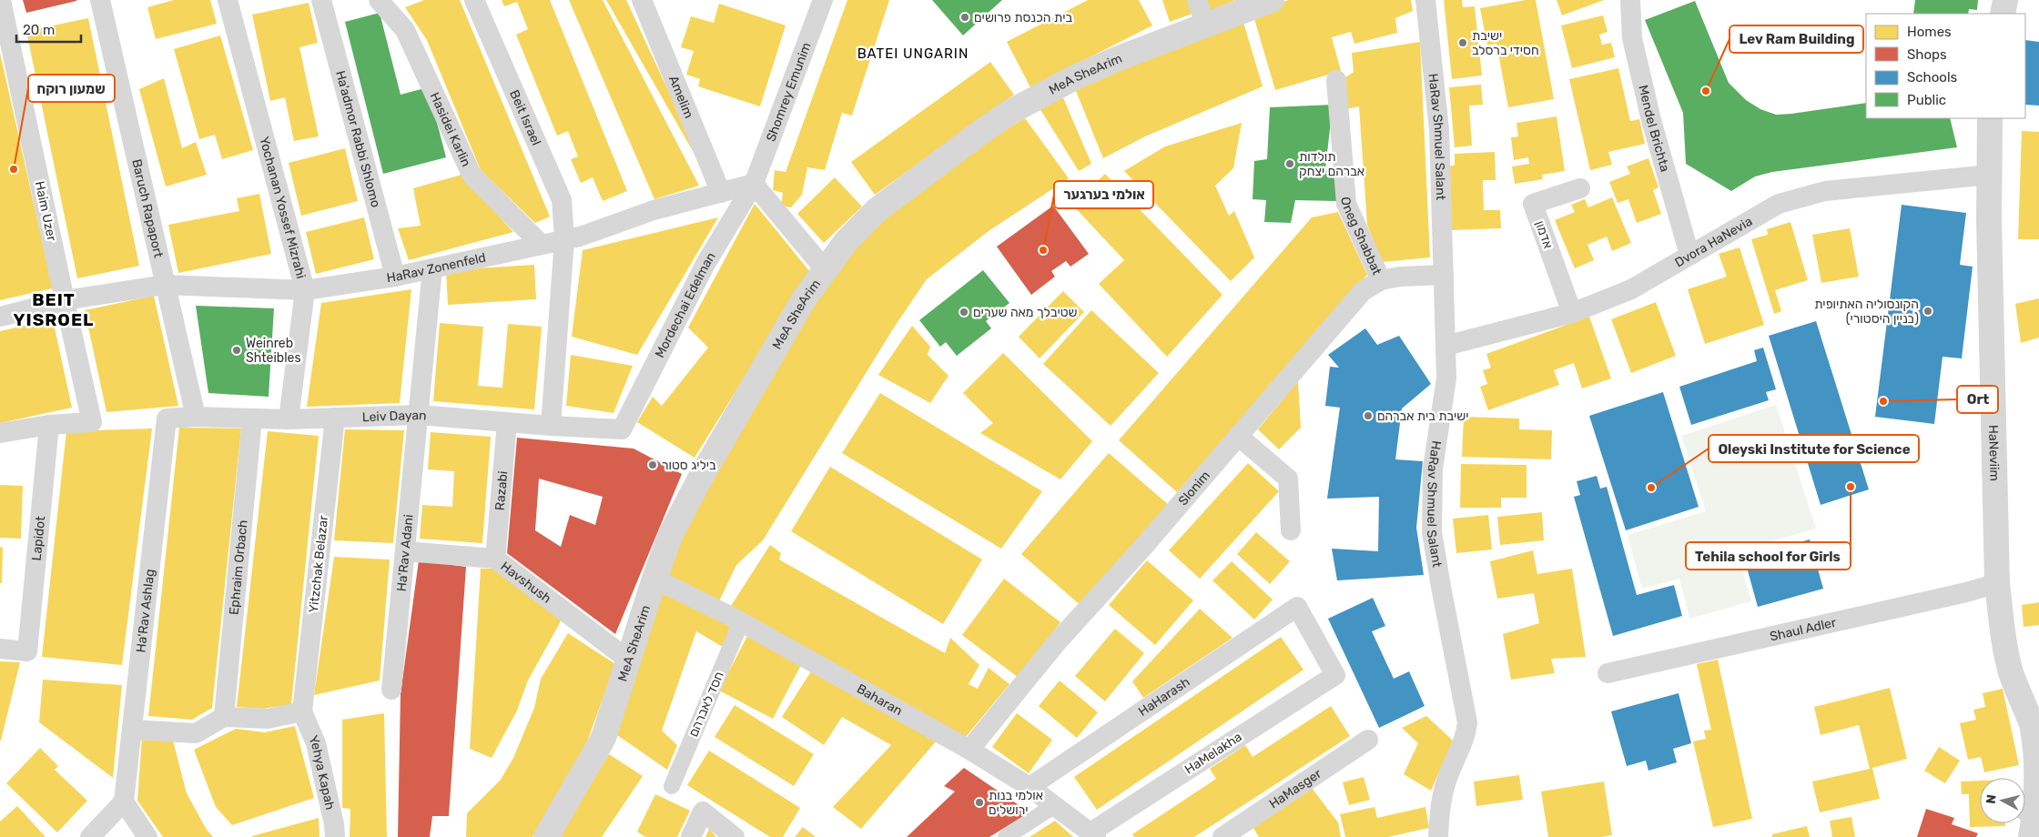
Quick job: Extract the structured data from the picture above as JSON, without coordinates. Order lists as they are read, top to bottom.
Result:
{
  "streets": {
    "street": [
      "MeA SheArim",
      "Shomrey Emunim",
      "Amelim",
      "Beit Israel",
      "Hasidei Karlin",
      "Mendel Brichta",
      "HaRav Shmuel Salant",
      "Ha'admor Rabbi Shlomo",
      "Baruch Rapaport",
      "Yochanan Yossef Mizrahi",
      "Haim Uzer",
      "Oneg Shabbat",
      "אדמון",
      "Dvora HaNevia",
      "HaRav Zonenfeld",
      "Mordechai Edelman",
      "Leiv Dayan",
      "HaNeviim",
      "Slonim",
      "Razabi",
      "Lapidot",
      "Ha'Rav Adani",
      "Yitzchak Belazar",
      "Ephraim Orbach",
      "Havshush",
      "Ha'Rav Ashlag",
      "Shaul Adler",
      "HaHarash",
      "Baharan",
      "חסד לאברהם",
      "HaMelakha",
      "Yehya Kapah",
      "HaMasger"
    ]
  },
  "crossings": [
    ["MeA SheArim", "Havshush"],
    ["MeA SheArim", "Baharan"],
    ["Shomrey Emunim", "HaRav Zonenfeld"],
    ["Shomrey Emunim", "Mordechai Edelman"],
    ["Amelim", "HaRav Zonenfeld"],
    ["Beit Israel", "HaRav Zonenfeld"],
    ["Hasidei Karlin", "HaRav Zonenfeld"],
    ["Mendel Brichta", "Dvora HaNevia"],
    ["HaRav Shmuel Salant", "Dvora HaNevia"],
    ["HaRav Shmuel Salant", "Slonim"],
    ["Ha'admor Rabbi Shlomo", "HaRav Zonenfeld"],
    ["Baruch Rapaport", "HaRav Zonenfeld"],
    ["Baruch Rapaport", "Leiv Dayan"],
    ["Yochanan Yossef Mizrahi", "HaRav Zonenfeld"],
    ["Yochanan Yossef Mizrahi", "Leiv Dayan"],
    ["Haim Uzer", "HaRav Zonenfeld"],
    ["Haim Uzer", "Lapidot"],
    ["Oneg Shabbat", "Slonim"],
    ["אדמון", "Dvora HaNevia"],
    ["Dvora HaNevia", "HaNeviim"],
    ["HaRav Zonenfeld", "Mordechai Edelman"],
    ["HaRav Zonenfeld", "Ha'Rav Adani"],
    ["Mordechai Edelman", "Leiv Dayan"],
    ["Leiv Dayan", "Razabi"],
    ["Leiv Dayan", "Ha'Rav Adani"],
    ["Leiv Dayan", "Yitzchak Belazar"],
    ["Leiv Dayan", "Ephraim Orbach"],
    ["Leiv Dayan", "Ha'Rav Ashlag"],
    ["HaNeviim", "Shaul Adler"],
    ["Slonim", "Baharan"],
    ["Razabi", "Havshush"],
    ["Ha'Rav Adani", "Havshush"],
    ["Yitzchak Belazar", "Yehya Kapah"],
    ["HaHarash", "Baharan"],
    ["HaHarash", "HaMelakha"],
    ["Baharan", "חסד לאברהם"],
    ["Baharan", "HaMelakha"]
  ],
  "districts": ["BATEI UNGARIN", "BEIT YISROEL"],
  "places": [
    "בית הכנסת פרושים",
    "ישיבת חסידי ברסלב",
    "Lev Ram Building",
    "תולדות אברהם יצחק",
    "שמעון רוקח",
    "אולמי בערגער",
    "הקונסוליה האתיופית (בניין היסטורי)",
    "שטיבלך מאה שערים",
    "Weinreb Shteibles",
    "Ort",
    "ישיבת בית אברהם",
    "ביליג סטור",
    "Tehila school for Girls",
    "Oleyski Institute for Science",
    "אולמי בנות ירושלים"
  ],
  "legend": [
    "Homes",
    "Shops",
    "Schools",
    "Public"
  ],
  "scale_bar": "20 m",
  "north": "left"
}
